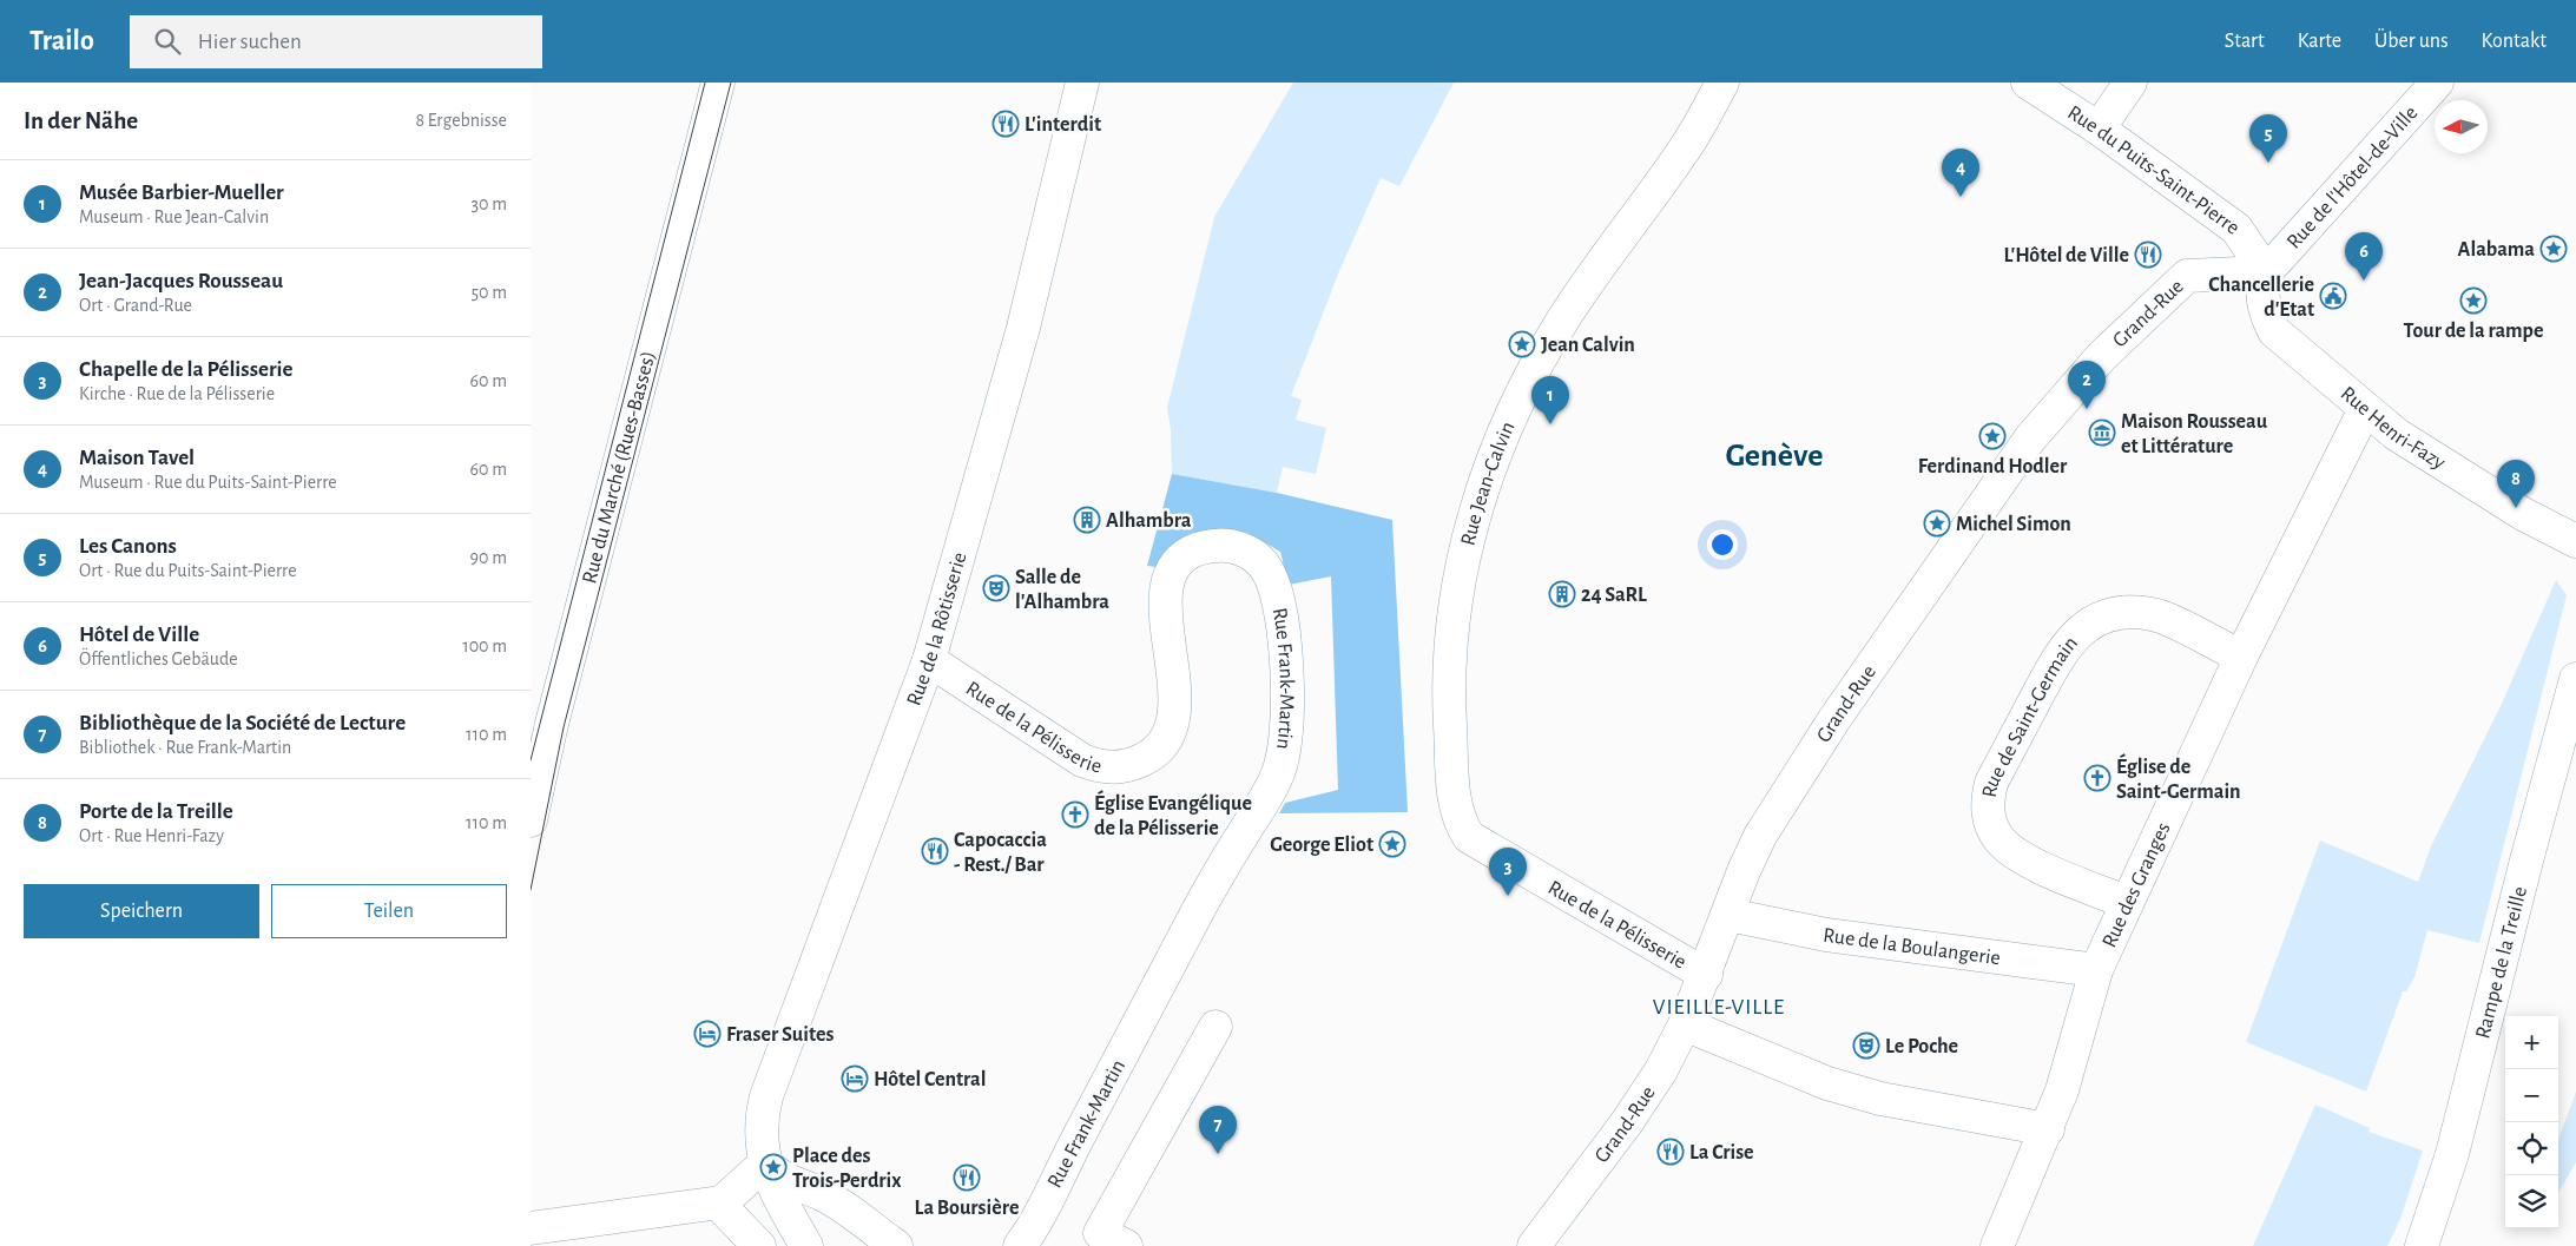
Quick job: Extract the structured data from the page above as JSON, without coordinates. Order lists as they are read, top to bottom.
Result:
{
  "streets": {
    "street": [
      "Rue du Puits-Saint-Pierre",
      "Rue de l'Hôtel-de-Ville",
      "Grand-Rue",
      "Rue Henri-Fazy",
      "Rue du Marché (Rues-Basses)",
      "Rue Jean-Calvin",
      "Rue de la Rôtisserie",
      "Rue Frank-Martin",
      "Rue de Saint-Germain",
      "Rue de la Pélisserie",
      "Rue des Granges",
      "Rue de la Boulangerie",
      "Rampe de la Treille"
    ]
  },
  "crossings": [
    ["Rue du Puits-Saint-Pierre", "Rue de l'Hôtel-de-Ville"],
    ["Rue du Puits-Saint-Pierre", "Grand-Rue"],
    ["Rue du Puits-Saint-Pierre", "Rue Henri-Fazy"],
    ["Rue de l'Hôtel-de-Ville", "Grand-Rue"],
    ["Rue de l'Hôtel-de-Ville", "Rue Henri-Fazy"],
    ["Grand-Rue", "Rue Henri-Fazy"],
    ["Grand-Rue", "Rue de la Pélisserie"],
    ["Grand-Rue", "Rue de la Boulangerie"],
    ["Rue Henri-Fazy", "Rue des Granges"],
    ["Rue Jean-Calvin", "Rue de la Pélisserie"],
    ["Rue de la Rôtisserie", "Rue de la Pélisserie"],
    ["Rue Frank-Martin", "Rue de la Pélisserie"],
    ["Rue de Saint-Germain", "Rue des Granges"],
    ["Rue des Granges", "Rue de la Boulangerie"]
  ],
  "districts": ["Genève", "VIEILLE-VILLE"],
  "places": {
    "restaurant": [
      "L'interdit",
      "L'Hôtel de Ville",
      "Capocaccia - Rest./ Bar",
      "La Crise",
      "La Boursière"
    ],
    "place": [
      "Alabama",
      "Tour de la rampe",
      "Jean Calvin",
      "Ferdinand Hodler",
      "Michel Simon",
      "George Eliot",
      "Place des Trois-Perdrix"
    ],
    "public building": ["Chancellerie d'Etat"],
    "museum": ["Maison Rousseau et Littérature"],
    "building": ["Alhambra", "24 SaRL"],
    "theatre": ["Salle de l'Alhambra", "Le Poche"],
    "church": ["Église de Saint-Germain", "Église Evangélique de la Pélisserie"],
    "hotel": ["Fraser Suites", "Hôtel Central"]
  },
  "north": "left",
  "page": {
    "header": "Trailo",
    "search": "Hier suchen",
    "nav": [
      "Start",
      "Karte",
      "Über uns",
      "Kontakt"
    ],
    "heading": ["In der Nähe", "8 Ergebnisse"],
    "pins": [
      "5",
      "4",
      "6",
      "2",
      "1",
      "8",
      "3",
      "7"
    ],
    "list": [
      {
        "mark": "1",
        "name": "Musée Barbier-Mueller",
        "note": "Museum · Rue Jean-Calvin",
        "value": "30 m"
      },
      {
        "mark": "2",
        "name": "Jean-Jacques Rousseau",
        "note": "Ort · Grand-Rue",
        "value": "50 m"
      },
      {
        "mark": "3",
        "name": "Chapelle de la Pélisserie",
        "note": "Kirche · Rue de la Pélisserie",
        "value": "60 m"
      },
      {
        "mark": "4",
        "name": "Maison Tavel",
        "note": "Museum · Rue du Puits-Saint-Pierre",
        "value": "60 m"
      },
      {
        "mark": "5",
        "name": "Les Canons",
        "note": "Ort · Rue du Puits-Saint-Pierre",
        "value": "90 m"
      },
      {
        "mark": "6",
        "name": "Hôtel de Ville",
        "note": "Öffentliches Gebäude",
        "value": "100 m"
      },
      {
        "mark": "7",
        "name": "Bibliothèque de la Société de Lecture",
        "note": "Bibliothek · Rue Frank-Martin",
        "value": "110 m"
      },
      {
        "mark": "8",
        "name": "Porte de la Treille",
        "note": "Ort · Rue Henri-Fazy",
        "value": "110 m"
      }
    ],
    "buttons": ["Speichern", "Teilen"],
    "map_buttons": ["+", "−"]
  }
}
